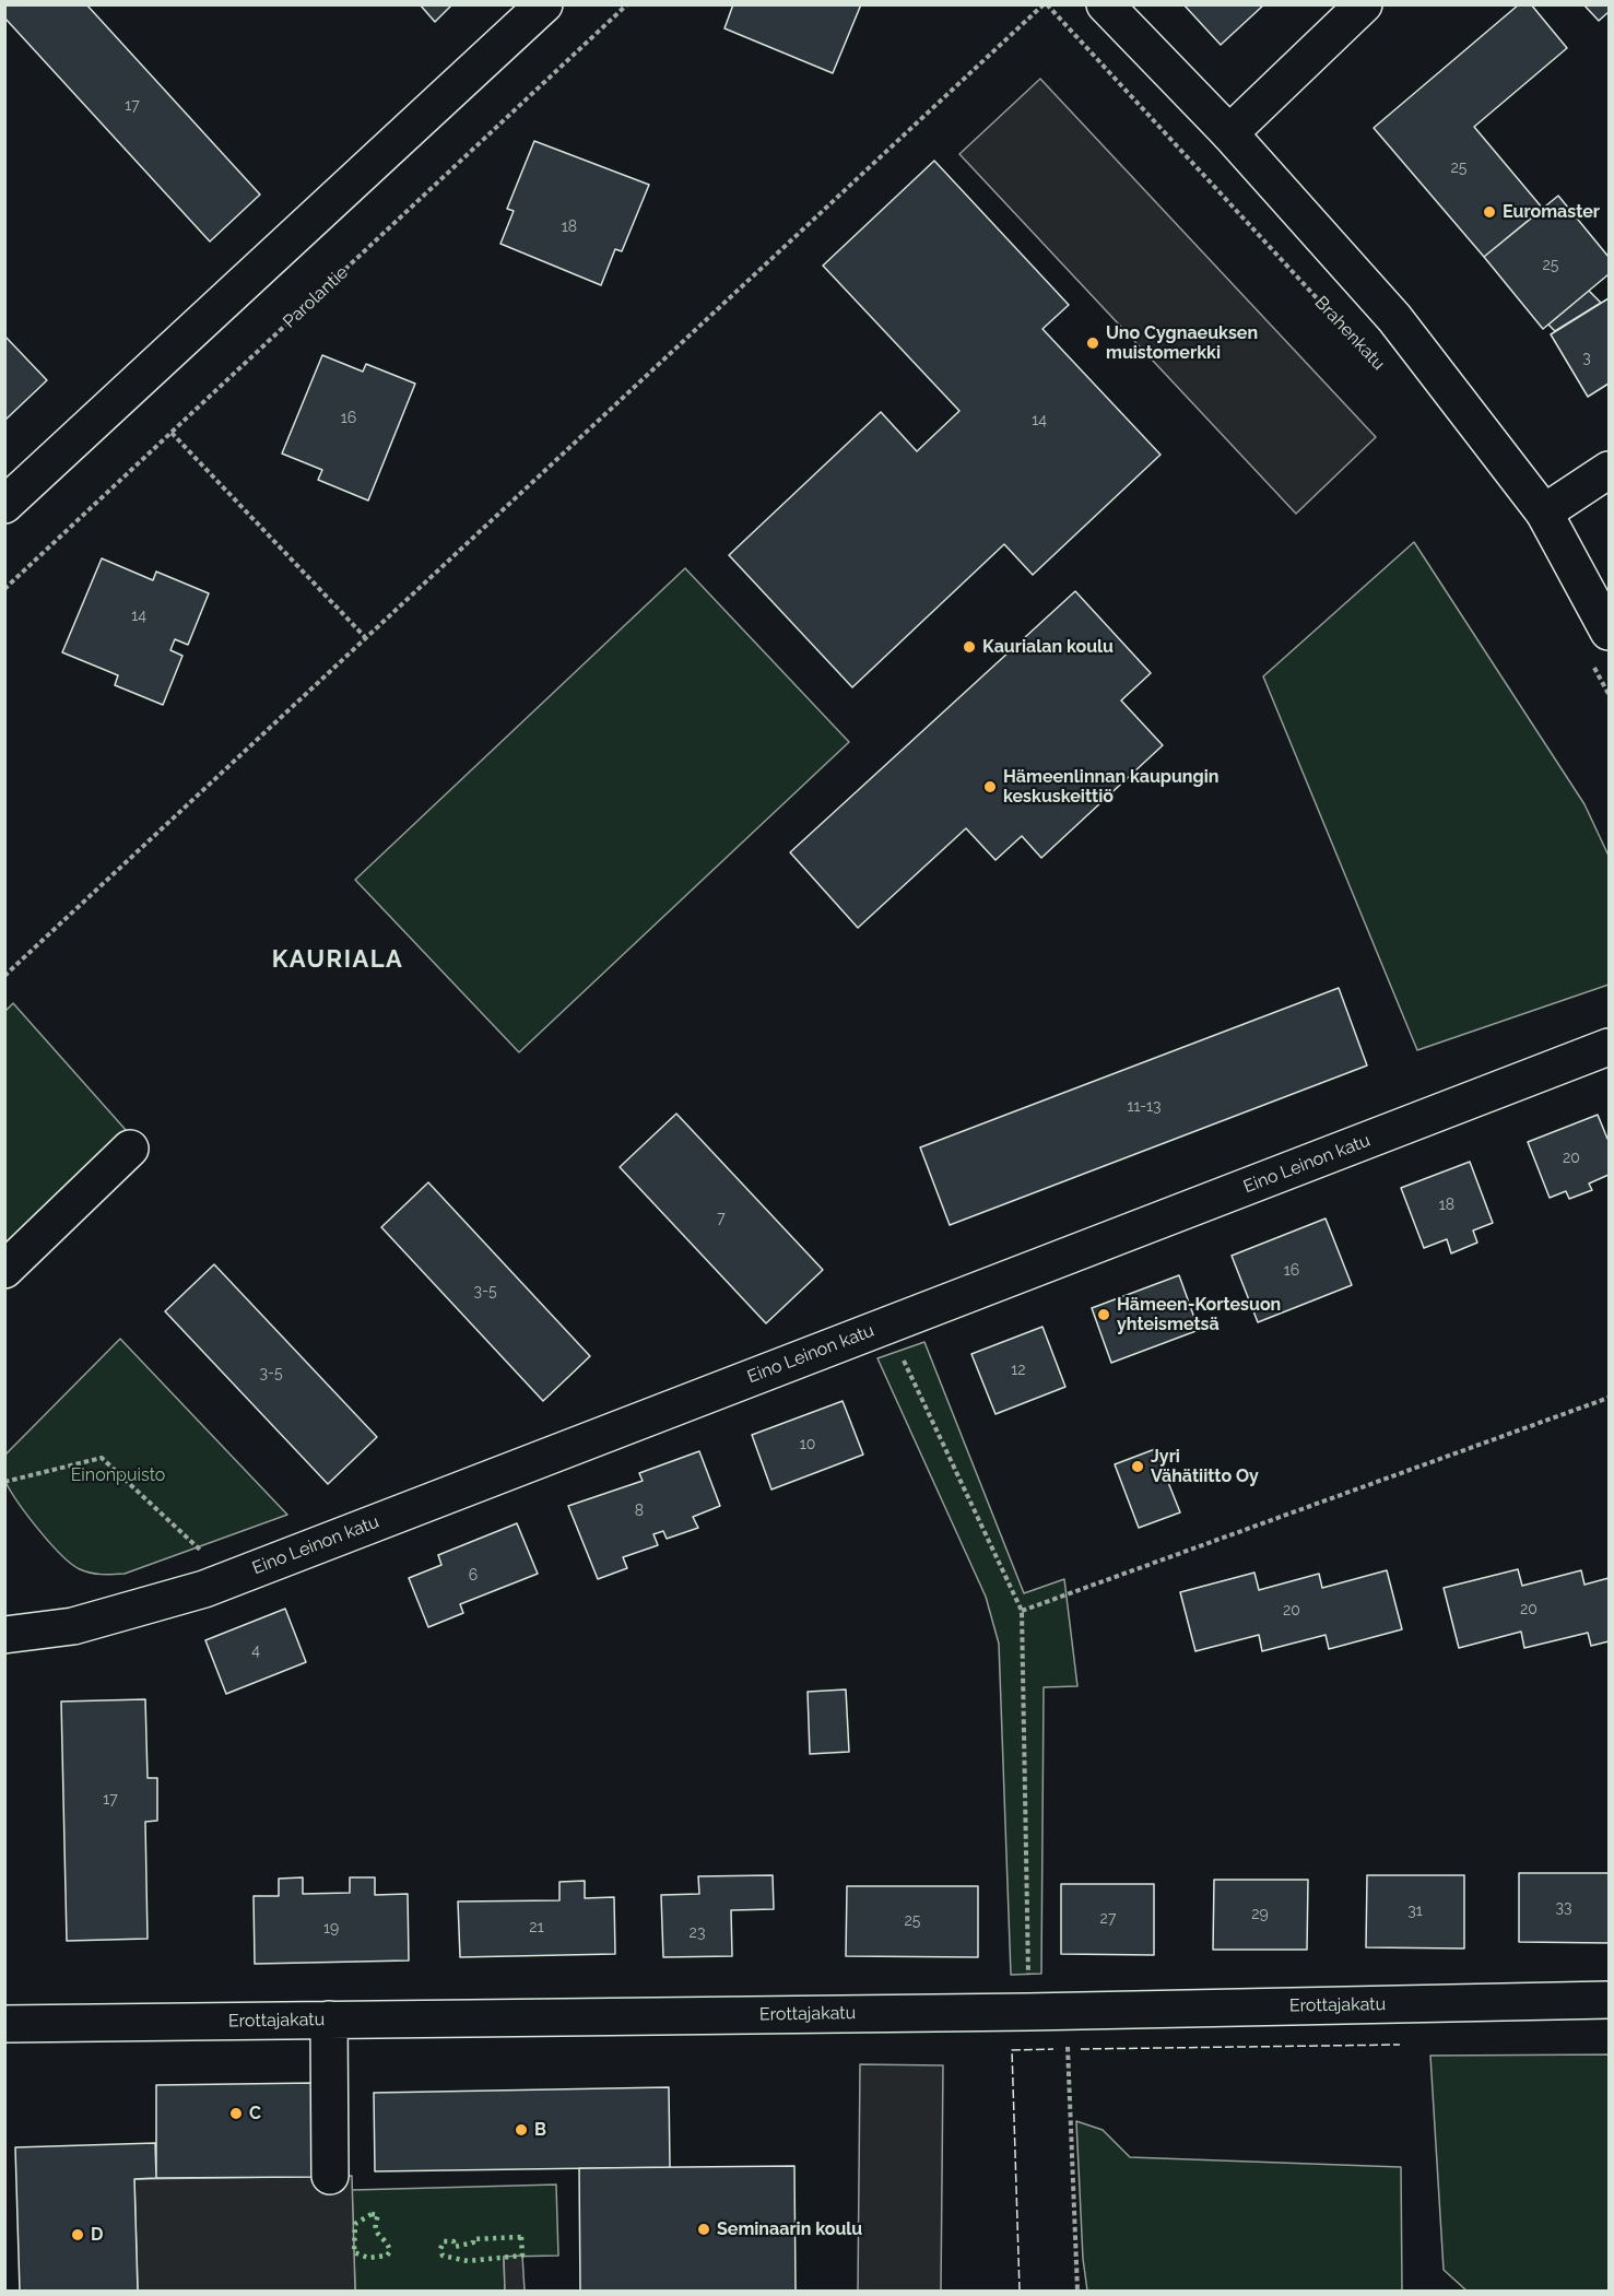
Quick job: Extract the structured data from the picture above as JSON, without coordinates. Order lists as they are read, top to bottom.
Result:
{
  "streets": {
    "street": ["Eino Leinon katu", "Erottajakatu"],
    "path": ["Parolantie", "Brahenkatu"]
  },
  "districts": ["KAURIALA"],
  "parks": ["Einonpuisto"],
  "places": [
    "Euromaster",
    "Uno Cygnaeuksen muistomerkki",
    "Kaurialan koulu",
    "Hämeenlinnan kaupungin keskuskeittiö",
    "Hämeen-Kortesuon yhteismetsä",
    "Jyri Vähätiitto Oy",
    "C",
    "B",
    "Seminaarin koulu",
    "D"
  ],
  "house_numbers": [
    "17",
    "25",
    "18",
    "25",
    "3",
    "16",
    "14",
    "14",
    "11-13",
    "20",
    "18",
    "7",
    "16",
    "3-5",
    "12",
    "3-5",
    "10",
    "8",
    "6",
    "20",
    "20",
    "4",
    "17",
    "33",
    "31",
    "29",
    "27",
    "25",
    "21",
    "19",
    "23"
  ]
}
